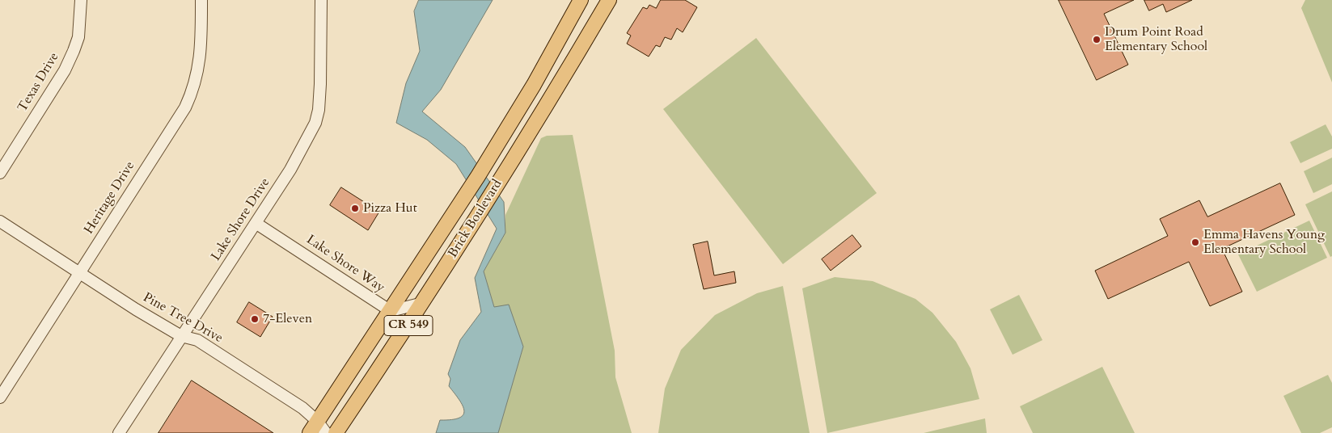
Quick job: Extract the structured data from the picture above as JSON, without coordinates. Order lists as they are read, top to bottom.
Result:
{
  "streets": {
    "main road": ["Brick Boulevard", "CR 549"],
    "street": [
      "Texas Drive",
      "Heritage Drive",
      "Lake Shore Drive",
      "Lake Shore Way",
      "Pine Tree Drive"
    ]
  },
  "crossings": [
    ["Heritage Drive", "Pine Tree Drive"],
    ["Brick Boulevard", "Lake Shore Way"],
    ["Brick Boulevard", "Pine Tree Drive"],
    ["Lake Shore Drive", "Lake Shore Way"],
    ["Lake Shore Drive", "Pine Tree Drive"]
  ],
  "places": [
    "Drum Point Road Elementary School",
    "Pizza Hut",
    "Emma Havens Young Elementary School",
    "7-Eleven"
  ]
}
